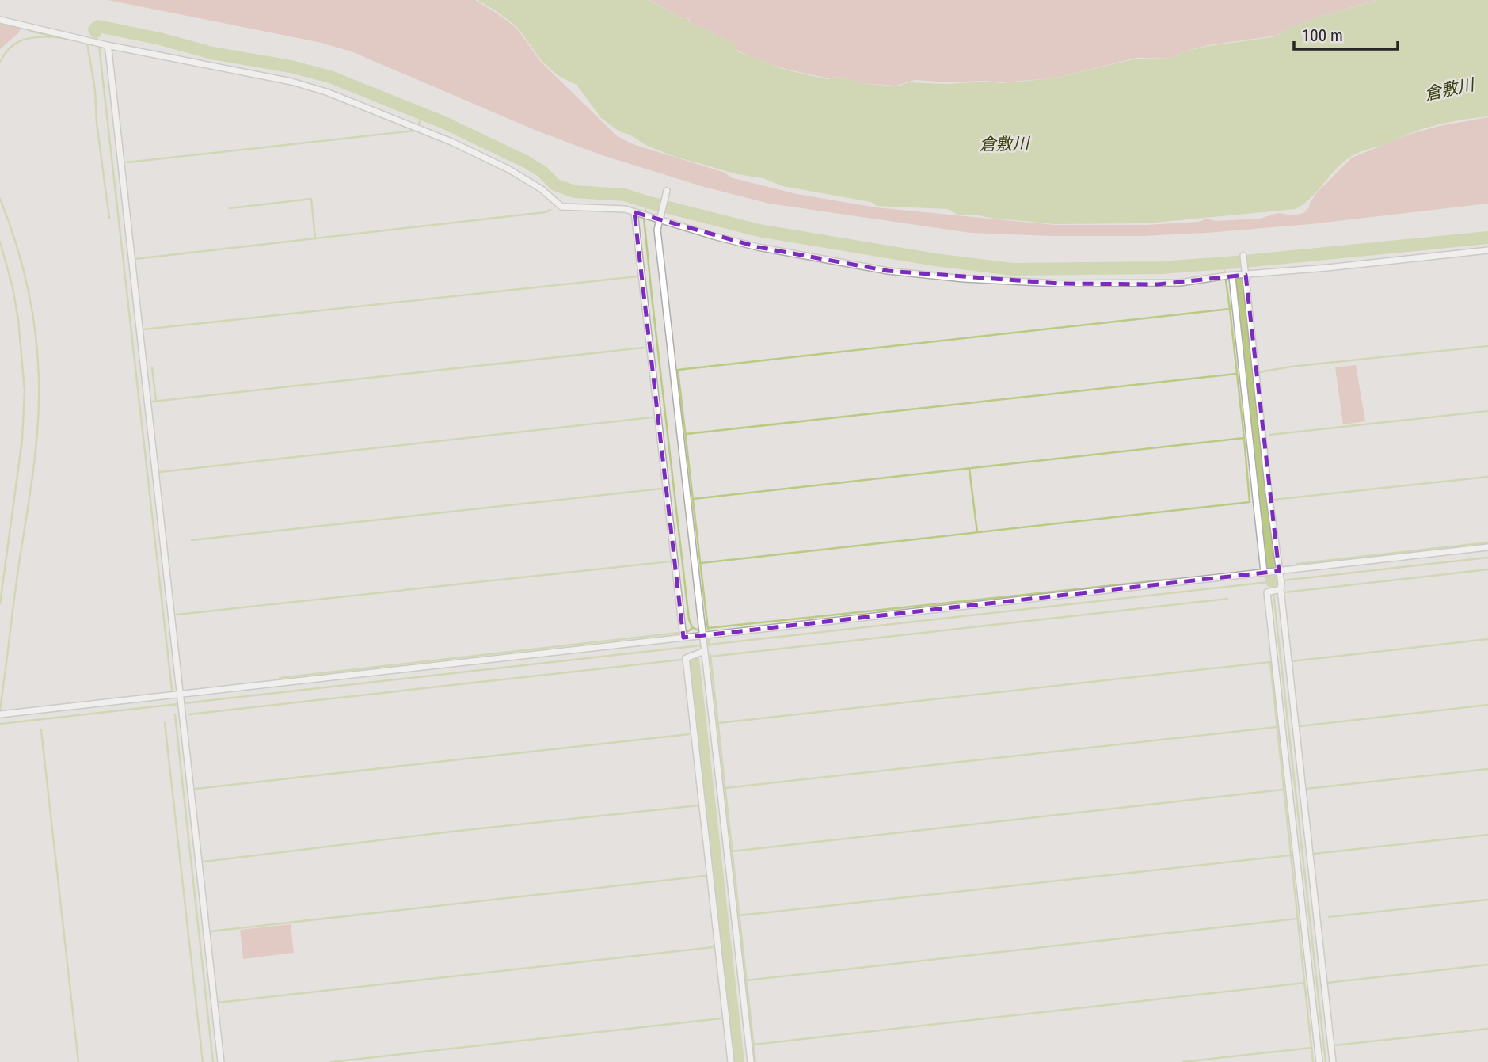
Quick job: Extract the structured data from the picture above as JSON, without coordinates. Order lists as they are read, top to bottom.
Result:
{
  "water": ["倉敷川"],
  "scale_bar": "100 m"
}
